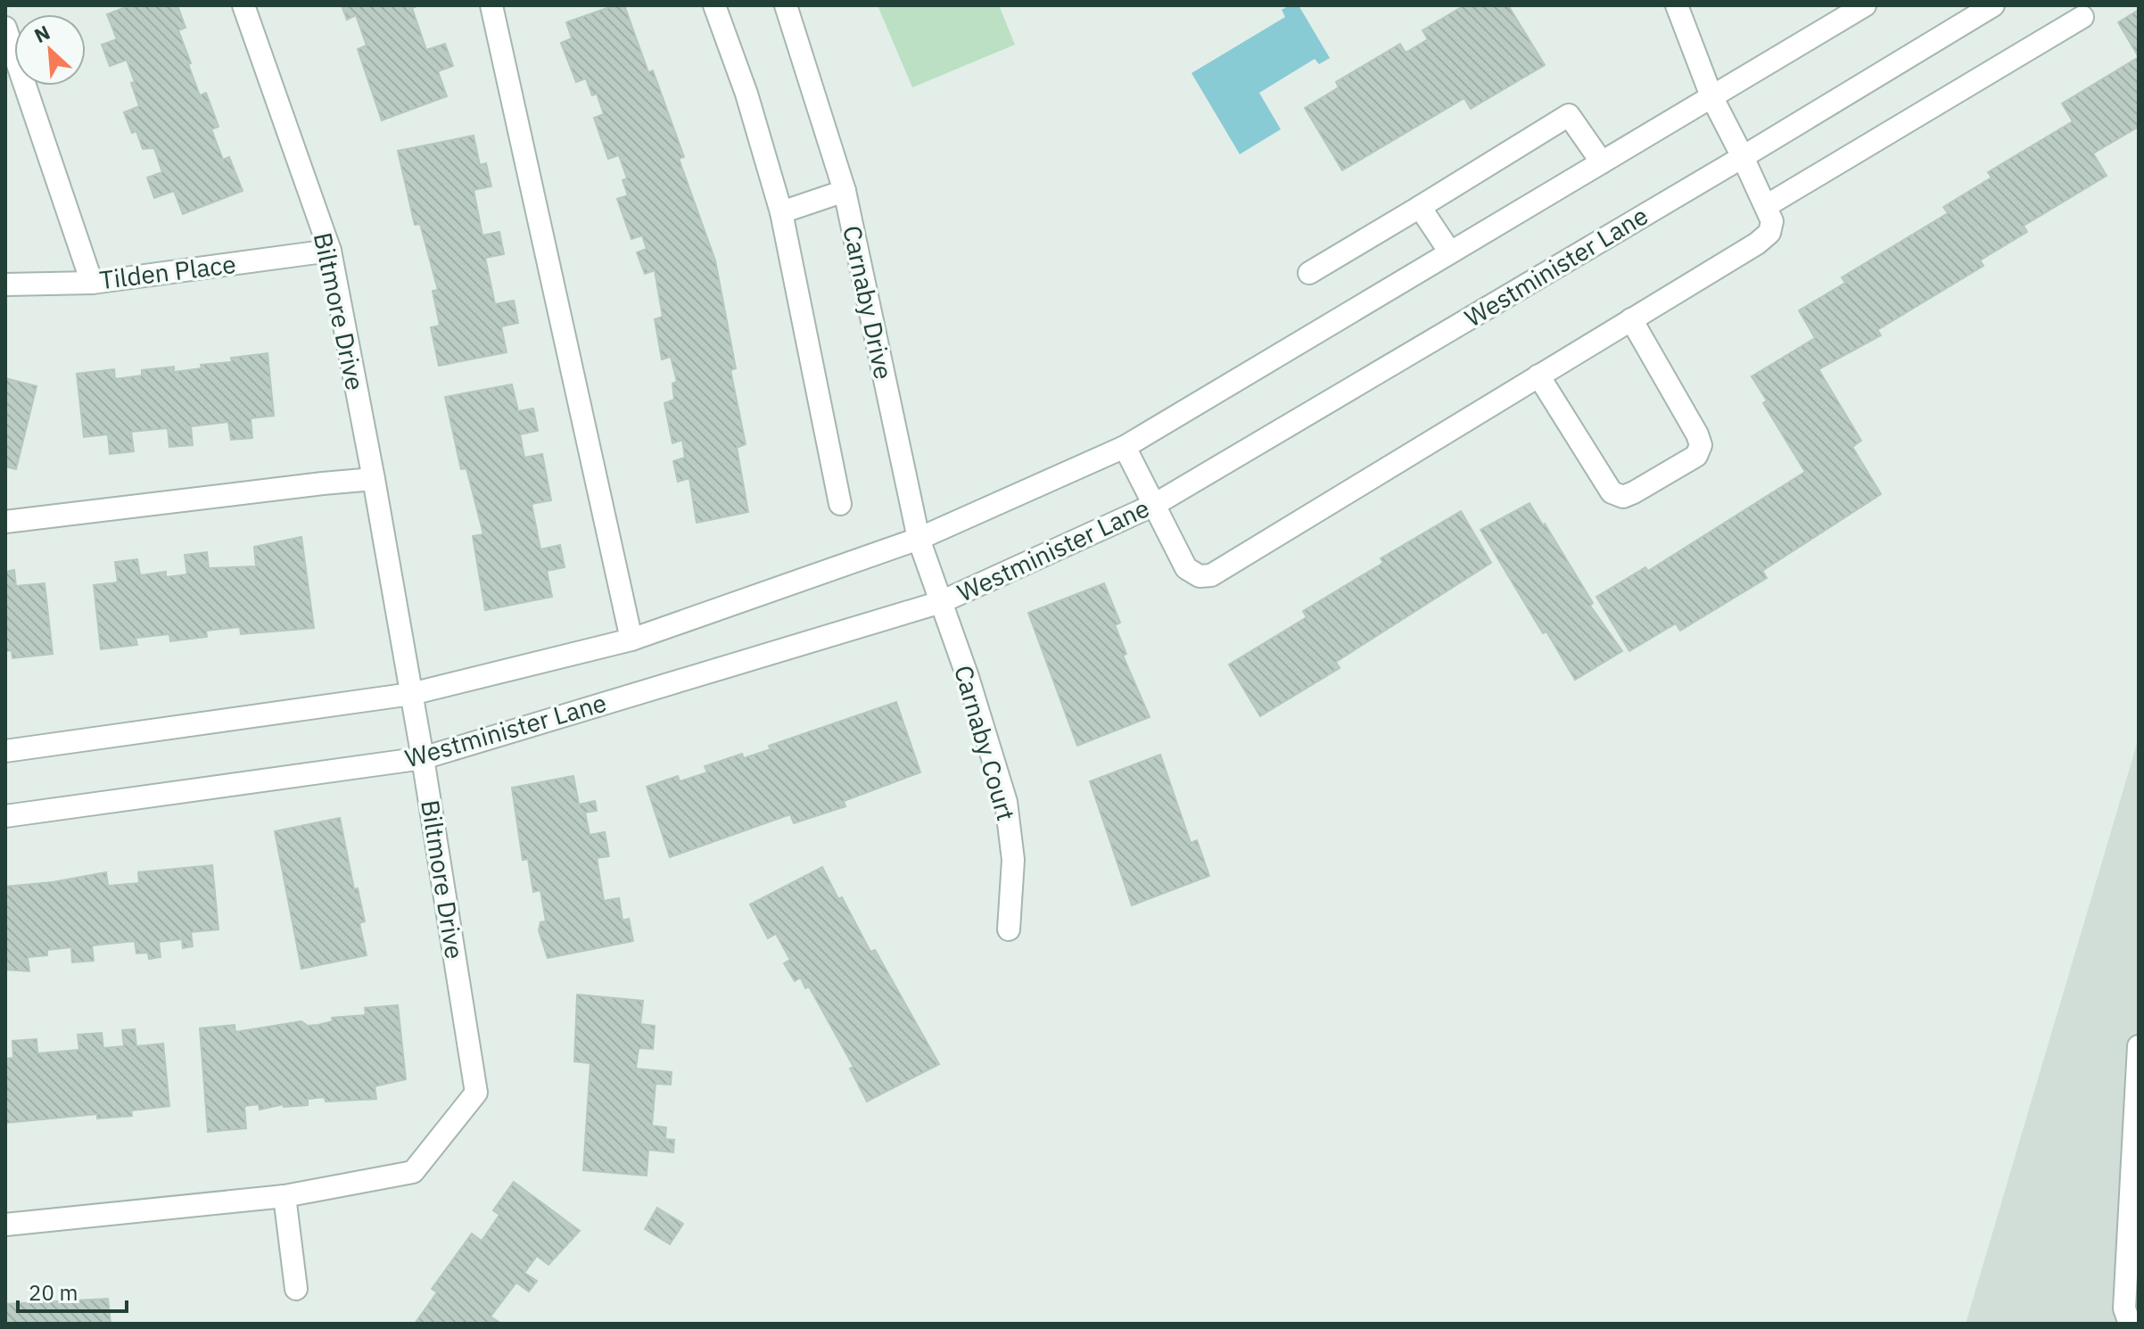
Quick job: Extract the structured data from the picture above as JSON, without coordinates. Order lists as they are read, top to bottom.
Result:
{
  "streets": {
    "street": [
      "Westminister Lane",
      "Tilden Place",
      "Carnaby Drive",
      "Biltmore Drive",
      "Carnaby Court"
    ]
  },
  "crossings": [
    ["Westminister Lane", "Carnaby Drive"],
    ["Westminister Lane", "Biltmore Drive"],
    ["Westminister Lane", "Carnaby Court"],
    ["Tilden Place", "Biltmore Drive"],
    ["Carnaby Drive", "Carnaby Court"]
  ],
  "scale_bar": "20 m",
  "north": "top left"
}
